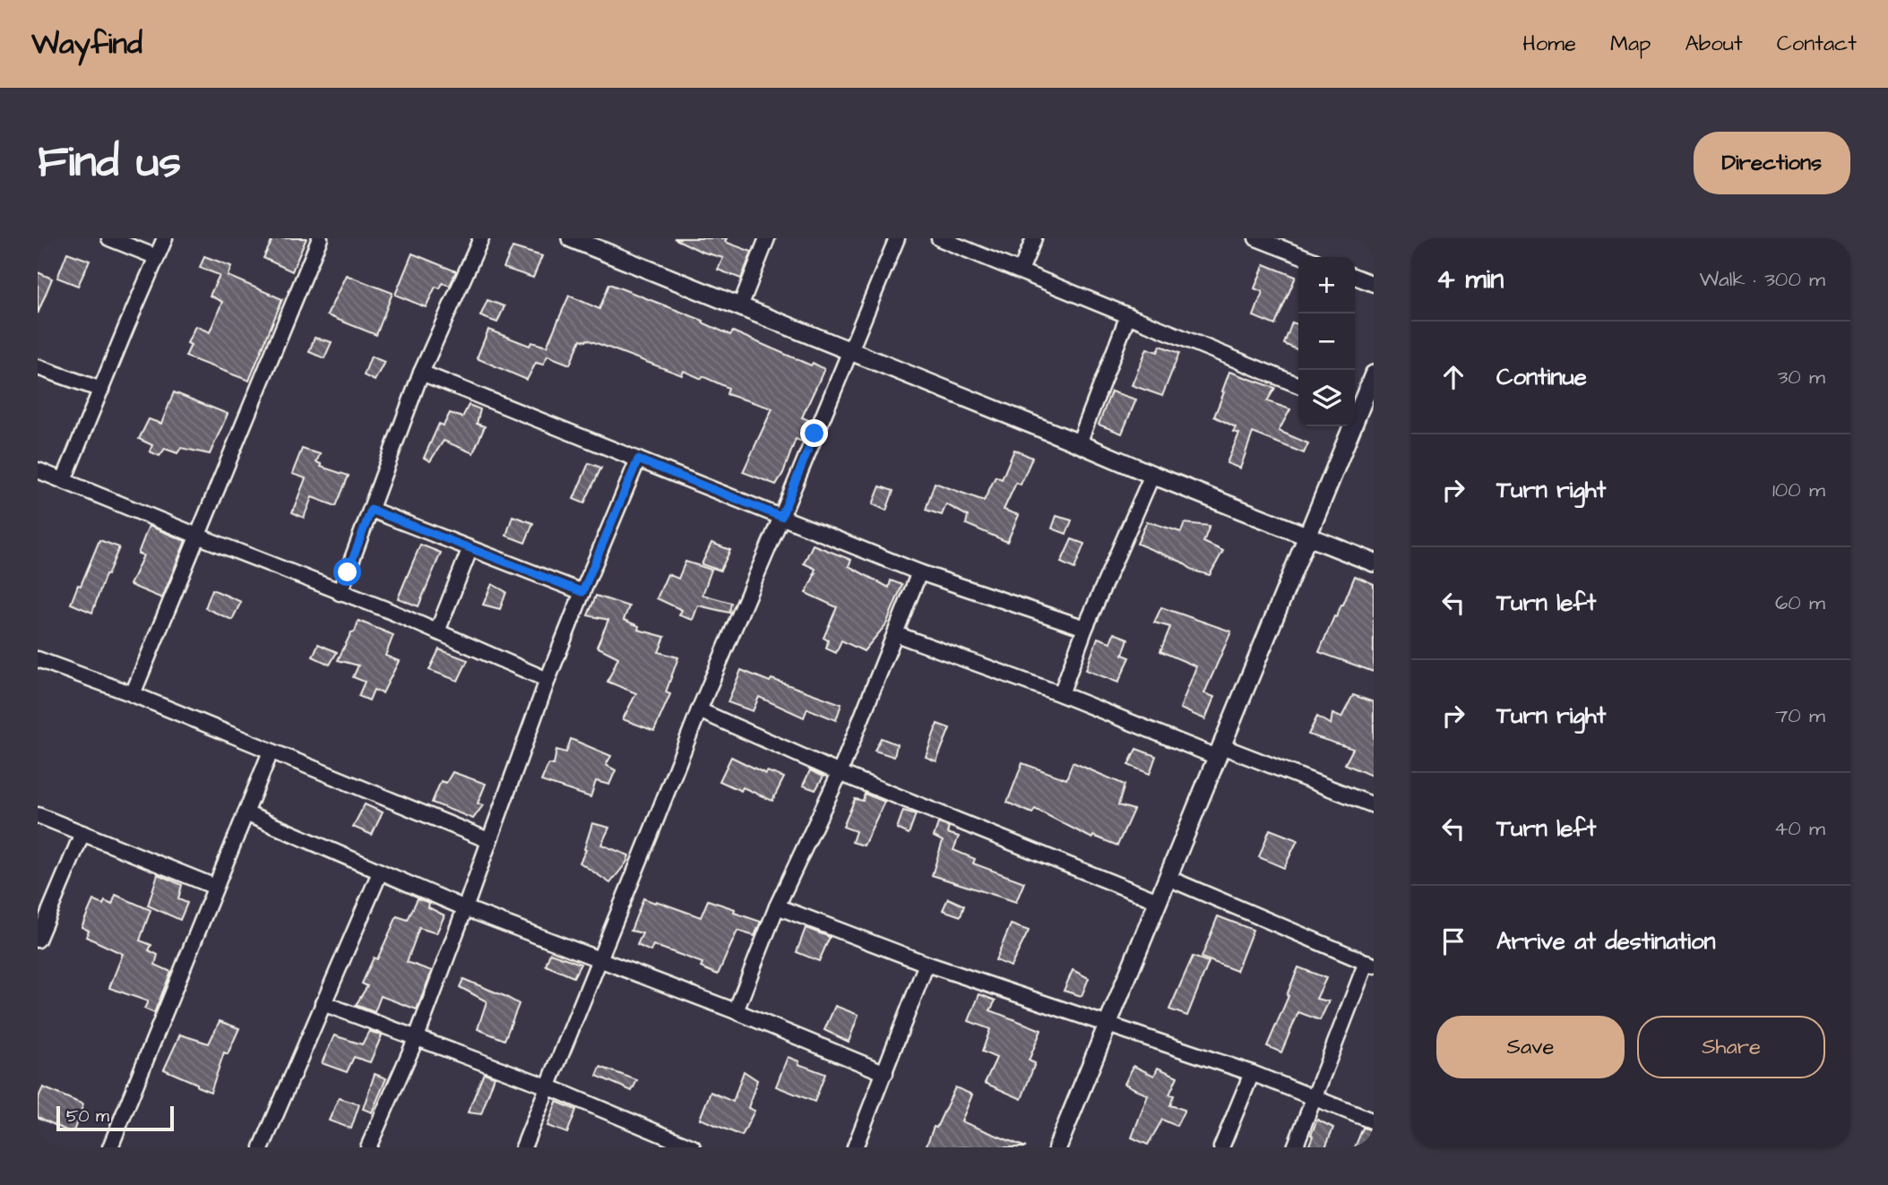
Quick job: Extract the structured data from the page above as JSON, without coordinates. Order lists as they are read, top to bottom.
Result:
{
  "scale_bar": "50 m",
  "page": {
    "header": "Wayfind",
    "nav": [
      "Home",
      "Map",
      "About",
      "Contact"
    ],
    "buttons": [
      "Directions",
      ["Save", "Share"]
    ],
    "title": "Find us",
    "heading": ["4 min", "Walk · 300 m"],
    "map_buttons": ["+", "−"],
    "list": [
      ["Continue", "30 m"],
      ["Turn right", "100 m"],
      ["Turn left", "60 m"],
      ["Turn right", "70 m"],
      ["Turn left", "40 m"],
      "Arrive at destination"
    ],
    "scale": "50 m"
  }
}
